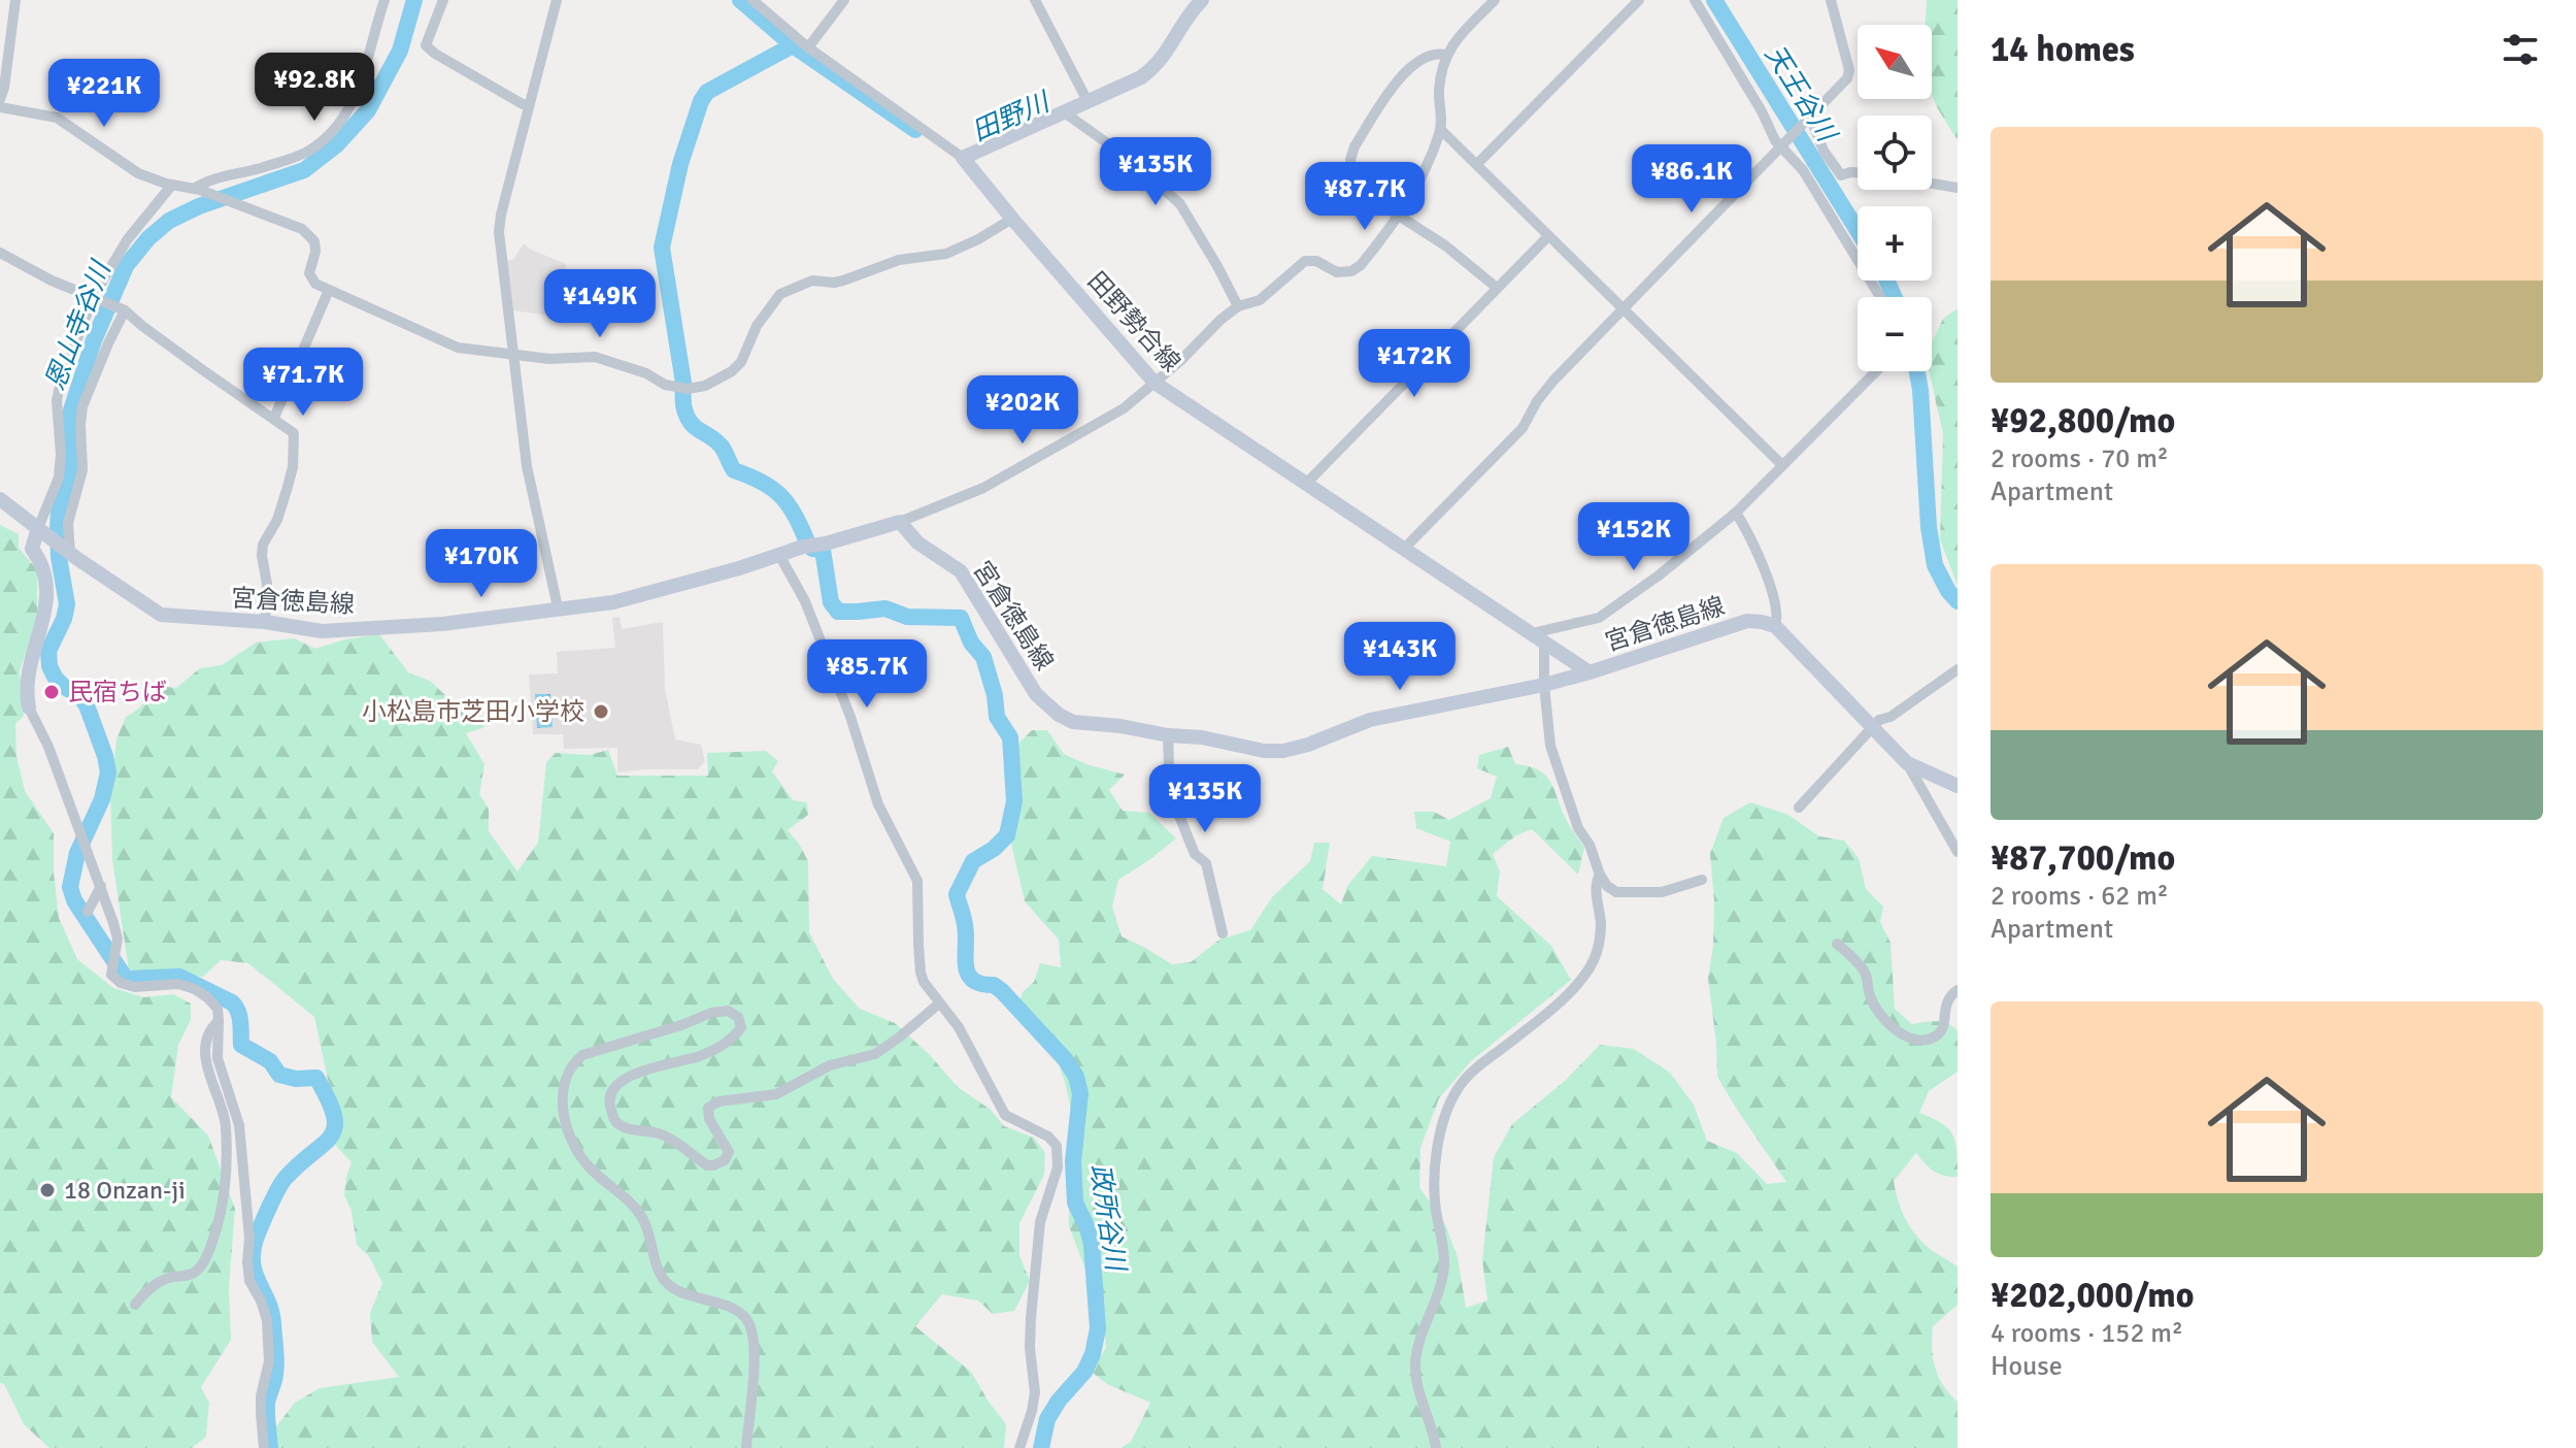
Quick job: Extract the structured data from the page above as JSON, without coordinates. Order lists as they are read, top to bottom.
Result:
{
  "streets": {
    "main road": ["田野勢合線", "宮倉徳島線"]
  },
  "crossings": [
    ["田野勢合線", "宮倉徳島線"]
  ],
  "water": [
    "天王谷川",
    "田野川",
    "恩山寺谷川",
    "政所谷川"
  ],
  "places": ["民宿ちば", "小松島市芝田小学校", "18 Onzan-ji"],
  "north": "top left",
  "page": {
    "heading": "14 homes",
    "map_buttons": ["+", "−"],
    "price": [
      "¥92.8K",
      "¥221K",
      "¥135K",
      "¥86.1K",
      "¥87.7K",
      "¥149K",
      "¥172K",
      "¥71.7K",
      "¥202K",
      "¥152K",
      "¥170K",
      "¥143K",
      "¥85.7K",
      "¥135K"
    ],
    "list": [
      {
        "name": "¥92,800/mo",
        "note": "2 rooms · 70 m² · Apartment"
      },
      {
        "name": "¥87,700/mo",
        "note": "2 rooms · 62 m² · Apartment"
      },
      {
        "name": "¥202,000/mo",
        "note": "4 rooms · 152 m² · House"
      }
    ]
  }
}
